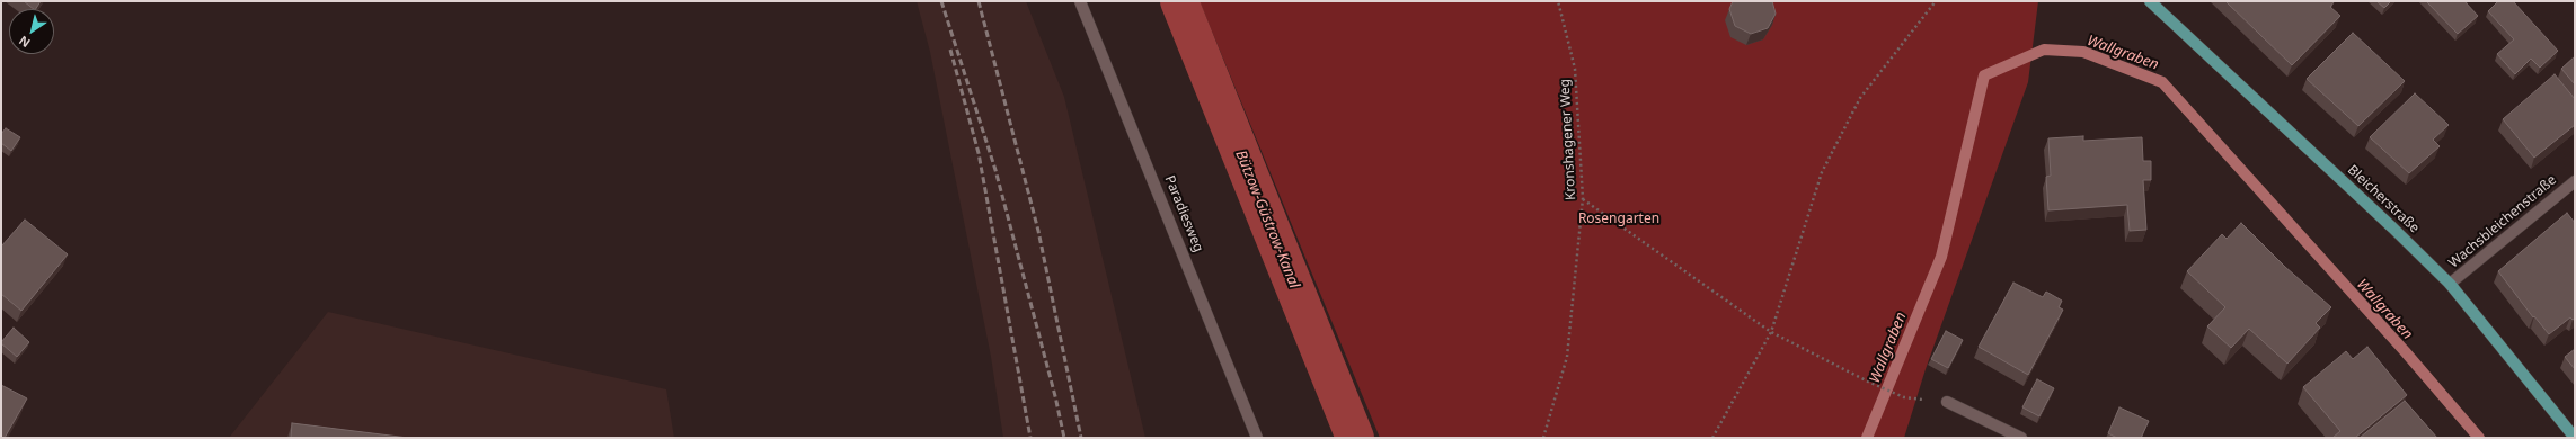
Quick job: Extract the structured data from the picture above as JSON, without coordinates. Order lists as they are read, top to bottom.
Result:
{
  "streets": {
    "main road": ["Bleicherstraße"],
    "street": ["Paradiesweg", "Wachsbleichenstraße"],
    "path": ["Kronshagener Weg"]
  },
  "crossings": [
    ["Bleicherstraße", "Wachsbleichenstraße"]
  ],
  "water": ["Wallgraben", "Bützow-Güstrow-Kanal"],
  "parks": ["Rosengarten"],
  "north": "bottom left"
}
